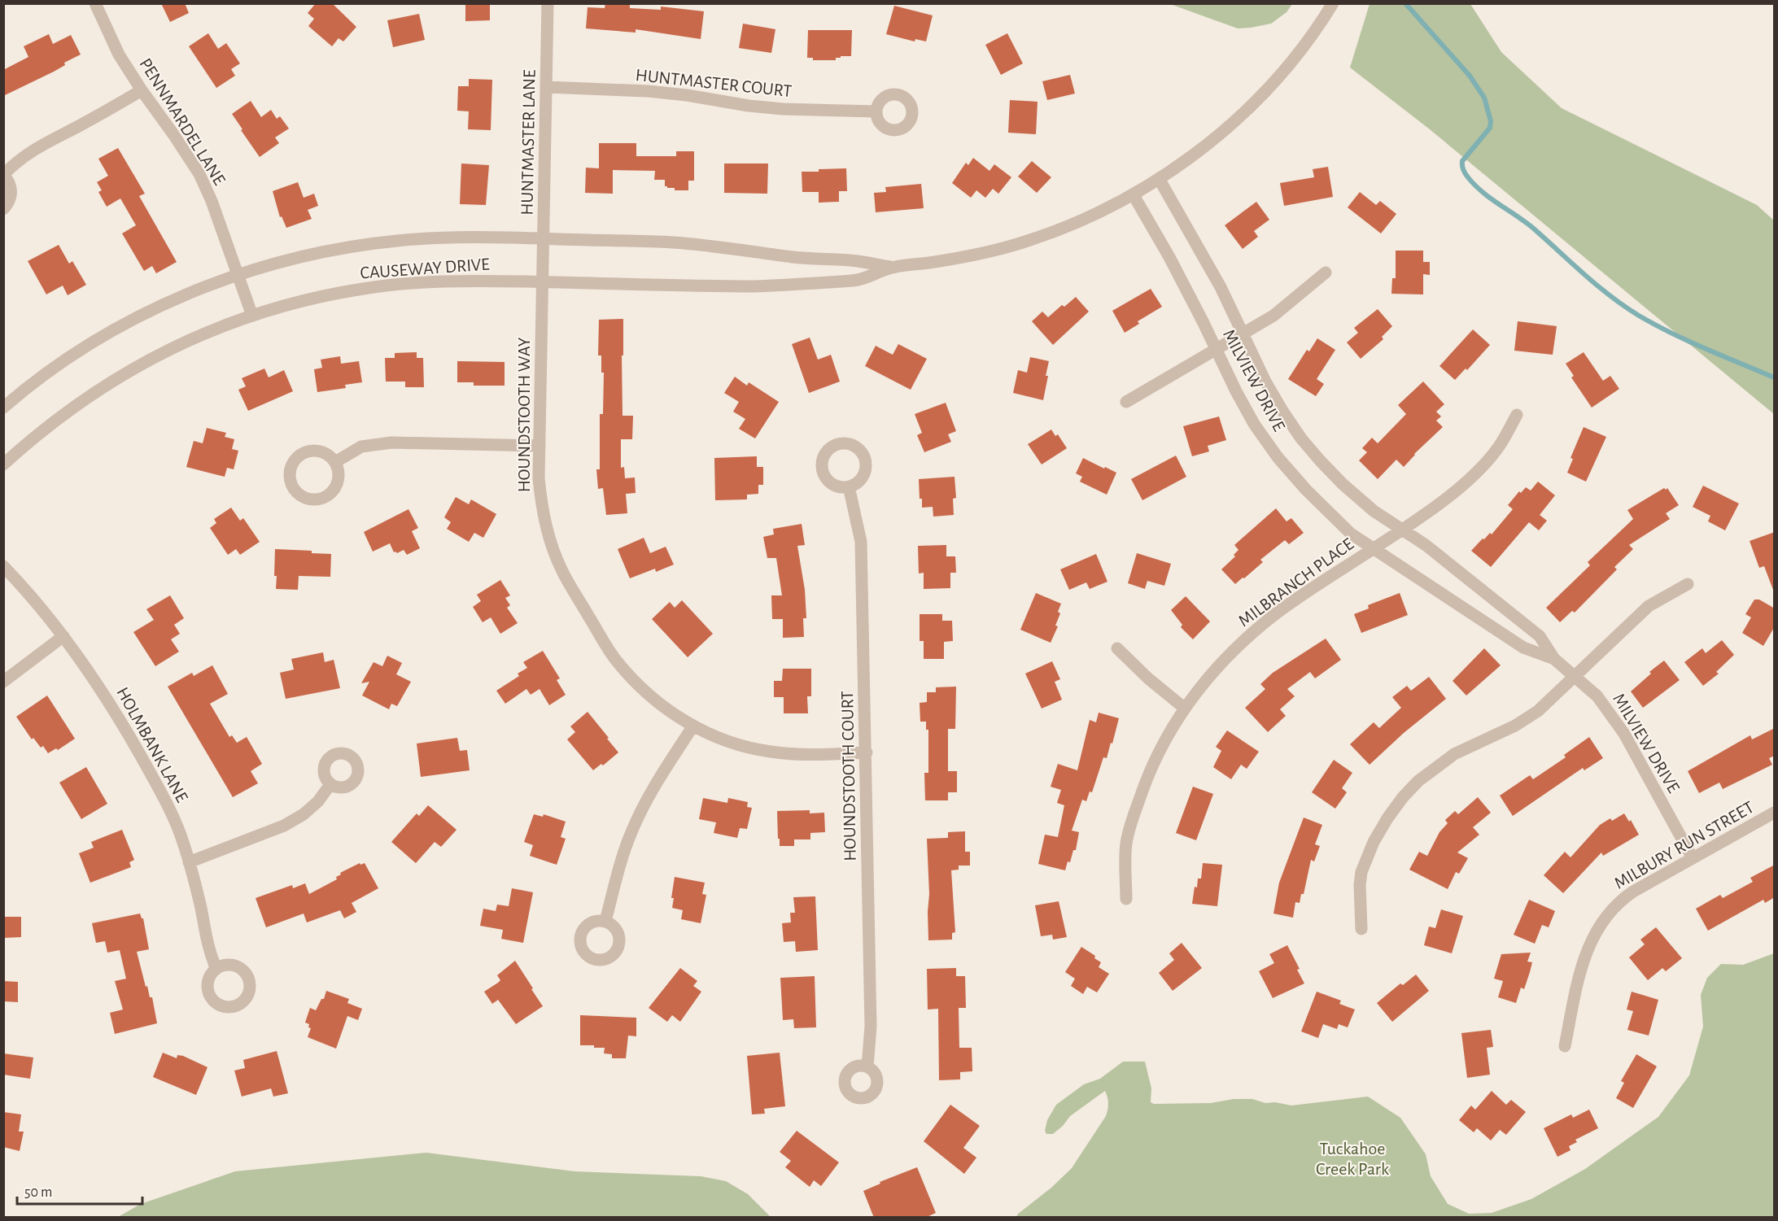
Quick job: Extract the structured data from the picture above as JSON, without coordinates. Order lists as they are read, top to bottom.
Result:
{
  "streets": {
    "street": [
      "HUNTMASTER COURT",
      "PENNMARDEL LANE",
      "HUNTMASTER LANE",
      "CAUSEWAY DRIVE",
      "MILVIEW DRIVE",
      "HOUNDSTOOTH WAY",
      "MILBRANCH PLACE",
      "HOLMBANK LANE",
      "HOUNDSTOOTH COURT",
      "MILBURY RUN STREET"
    ]
  },
  "crossings": [
    ["HUNTMASTER COURT", "HUNTMASTER LANE"],
    ["PENNMARDEL LANE", "CAUSEWAY DRIVE"],
    ["HUNTMASTER LANE", "CAUSEWAY DRIVE"],
    ["HUNTMASTER LANE", "HOUNDSTOOTH WAY"],
    ["CAUSEWAY DRIVE", "MILVIEW DRIVE"],
    ["CAUSEWAY DRIVE", "HOUNDSTOOTH WAY"],
    ["MILVIEW DRIVE", "MILBRANCH PLACE"],
    ["MILVIEW DRIVE", "MILBURY RUN STREET"],
    ["HOUNDSTOOTH WAY", "HOUNDSTOOTH COURT"]
  ],
  "parks": ["Tuckahoe Creek Park"],
  "scale_bar": "50 m"
}
